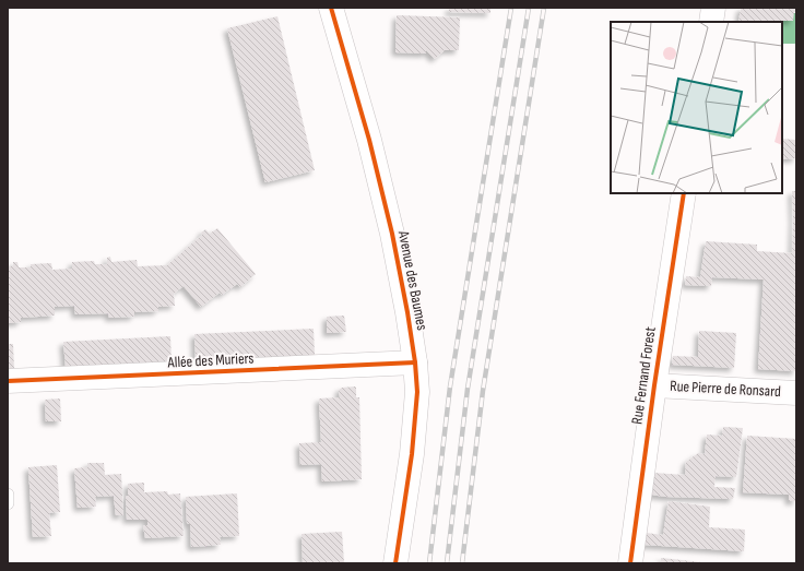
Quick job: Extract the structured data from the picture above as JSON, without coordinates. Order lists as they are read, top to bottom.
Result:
{
  "streets": {
    "street": [
      "Avenue des Baumes",
      "Allée des Muriers",
      "Rue Fernand Forest",
      "Rue Pierre de Ronsard"
    ]
  },
  "crossings": [
    ["Avenue des Baumes", "Allée des Muriers"],
    ["Rue Fernand Forest", "Rue Pierre de Ronsard"]
  ]
}
